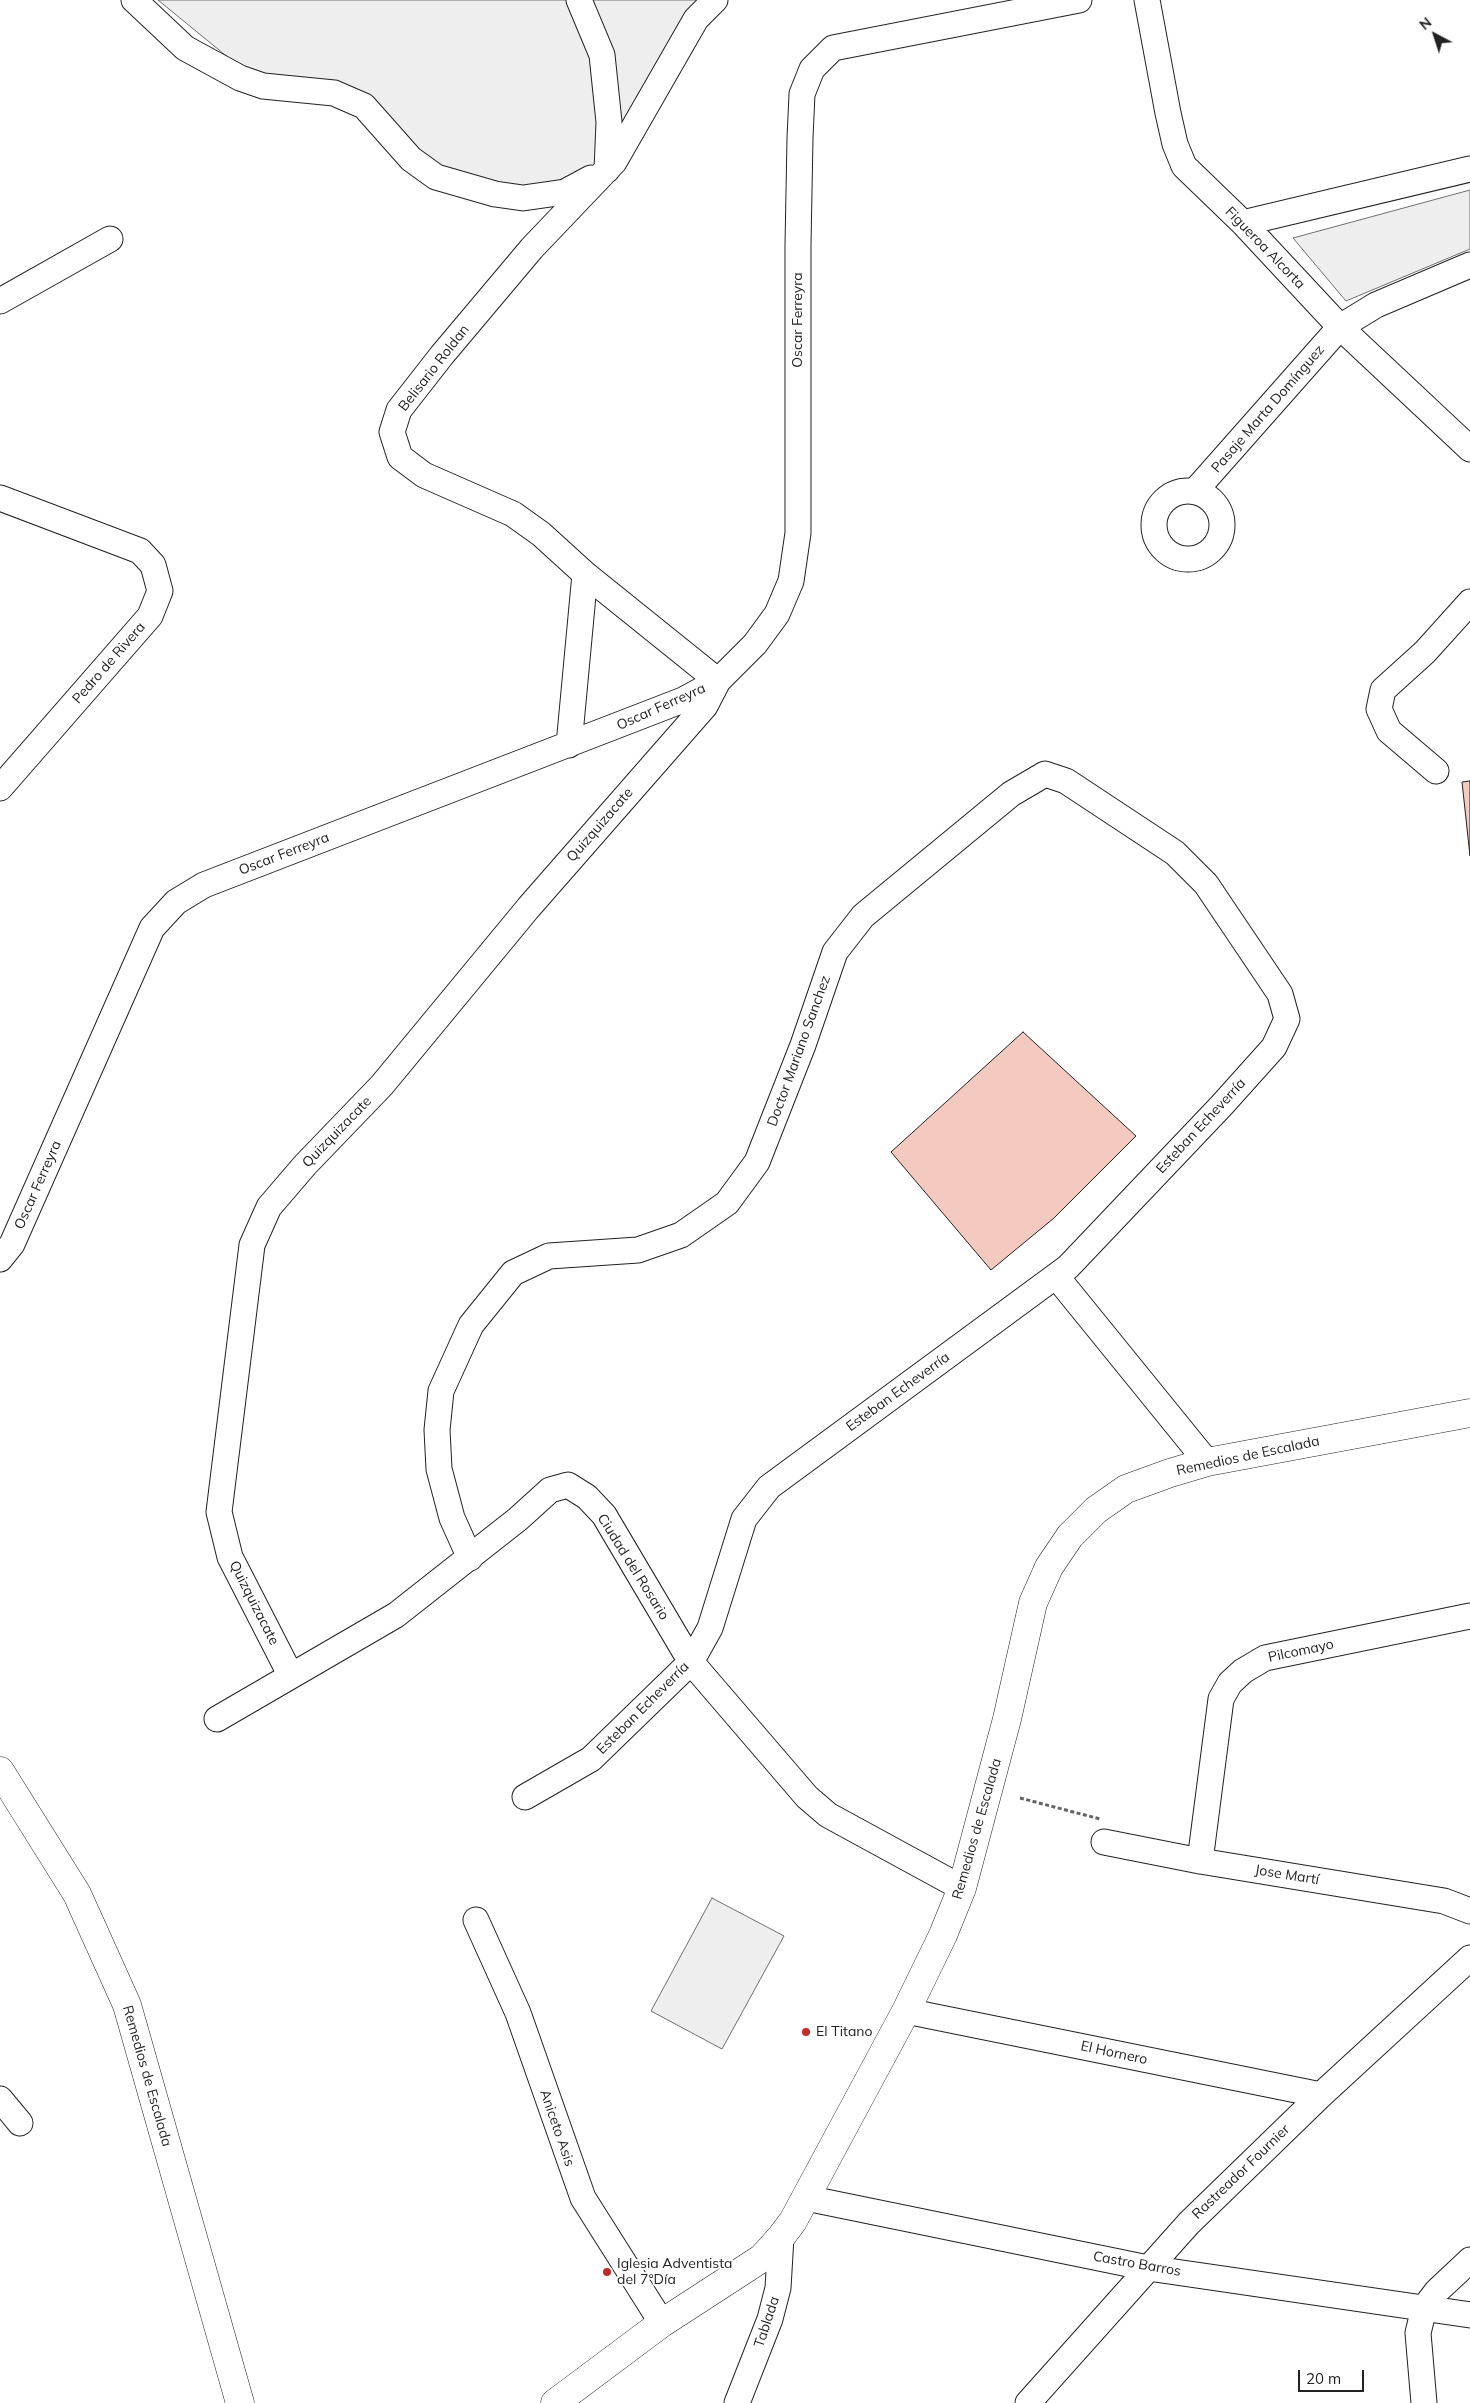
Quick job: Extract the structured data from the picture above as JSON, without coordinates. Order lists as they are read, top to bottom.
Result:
{
  "streets": {
    "main road": ["Remedios de Escalada"],
    "street": [
      "Figueroa Alcorta",
      "Oscar Ferreyra",
      "Belisario Roldan",
      "Pasaje Marta Domínguez",
      "Pedro de Rivera",
      "Quizquizacate",
      "Doctor Mariano Sanchez",
      "Esteban Echeverría",
      "Ciudad del Rosario",
      "Pilcomayo",
      "Jose Martí",
      "El Hornero",
      "Aniceto Asis",
      "Rastreador Fournier",
      "Castro Barros",
      "Tablada"
    ]
  },
  "crossings": [
    ["Figueroa Alcorta", "Pasaje Marta Domínguez"],
    ["Oscar Ferreyra", "Belisario Roldan"],
    ["Oscar Ferreyra", "Quizquizacate"],
    ["Belisario Roldan", "Quizquizacate"],
    ["Quizquizacate", "Ciudad del Rosario"],
    ["Doctor Mariano Sanchez", "Esteban Echeverría"],
    ["Doctor Mariano Sanchez", "Ciudad del Rosario"],
    ["Esteban Echeverría", "Ciudad del Rosario"],
    ["Remedios de Escalada", "Ciudad del Rosario"],
    ["Remedios de Escalada", "El Hornero"],
    ["Remedios de Escalada", "Aniceto Asis"],
    ["Remedios de Escalada", "Castro Barros"],
    ["Remedios de Escalada", "Tablada"],
    ["Pilcomayo", "Jose Martí"],
    ["El Hornero", "Rastreador Fournier"],
    ["Rastreador Fournier", "Castro Barros"]
  ],
  "places": ["El Titano", "Iglesia Adventista del 7°Día"],
  "scale_bar": "20 m",
  "north": "top left"
}
